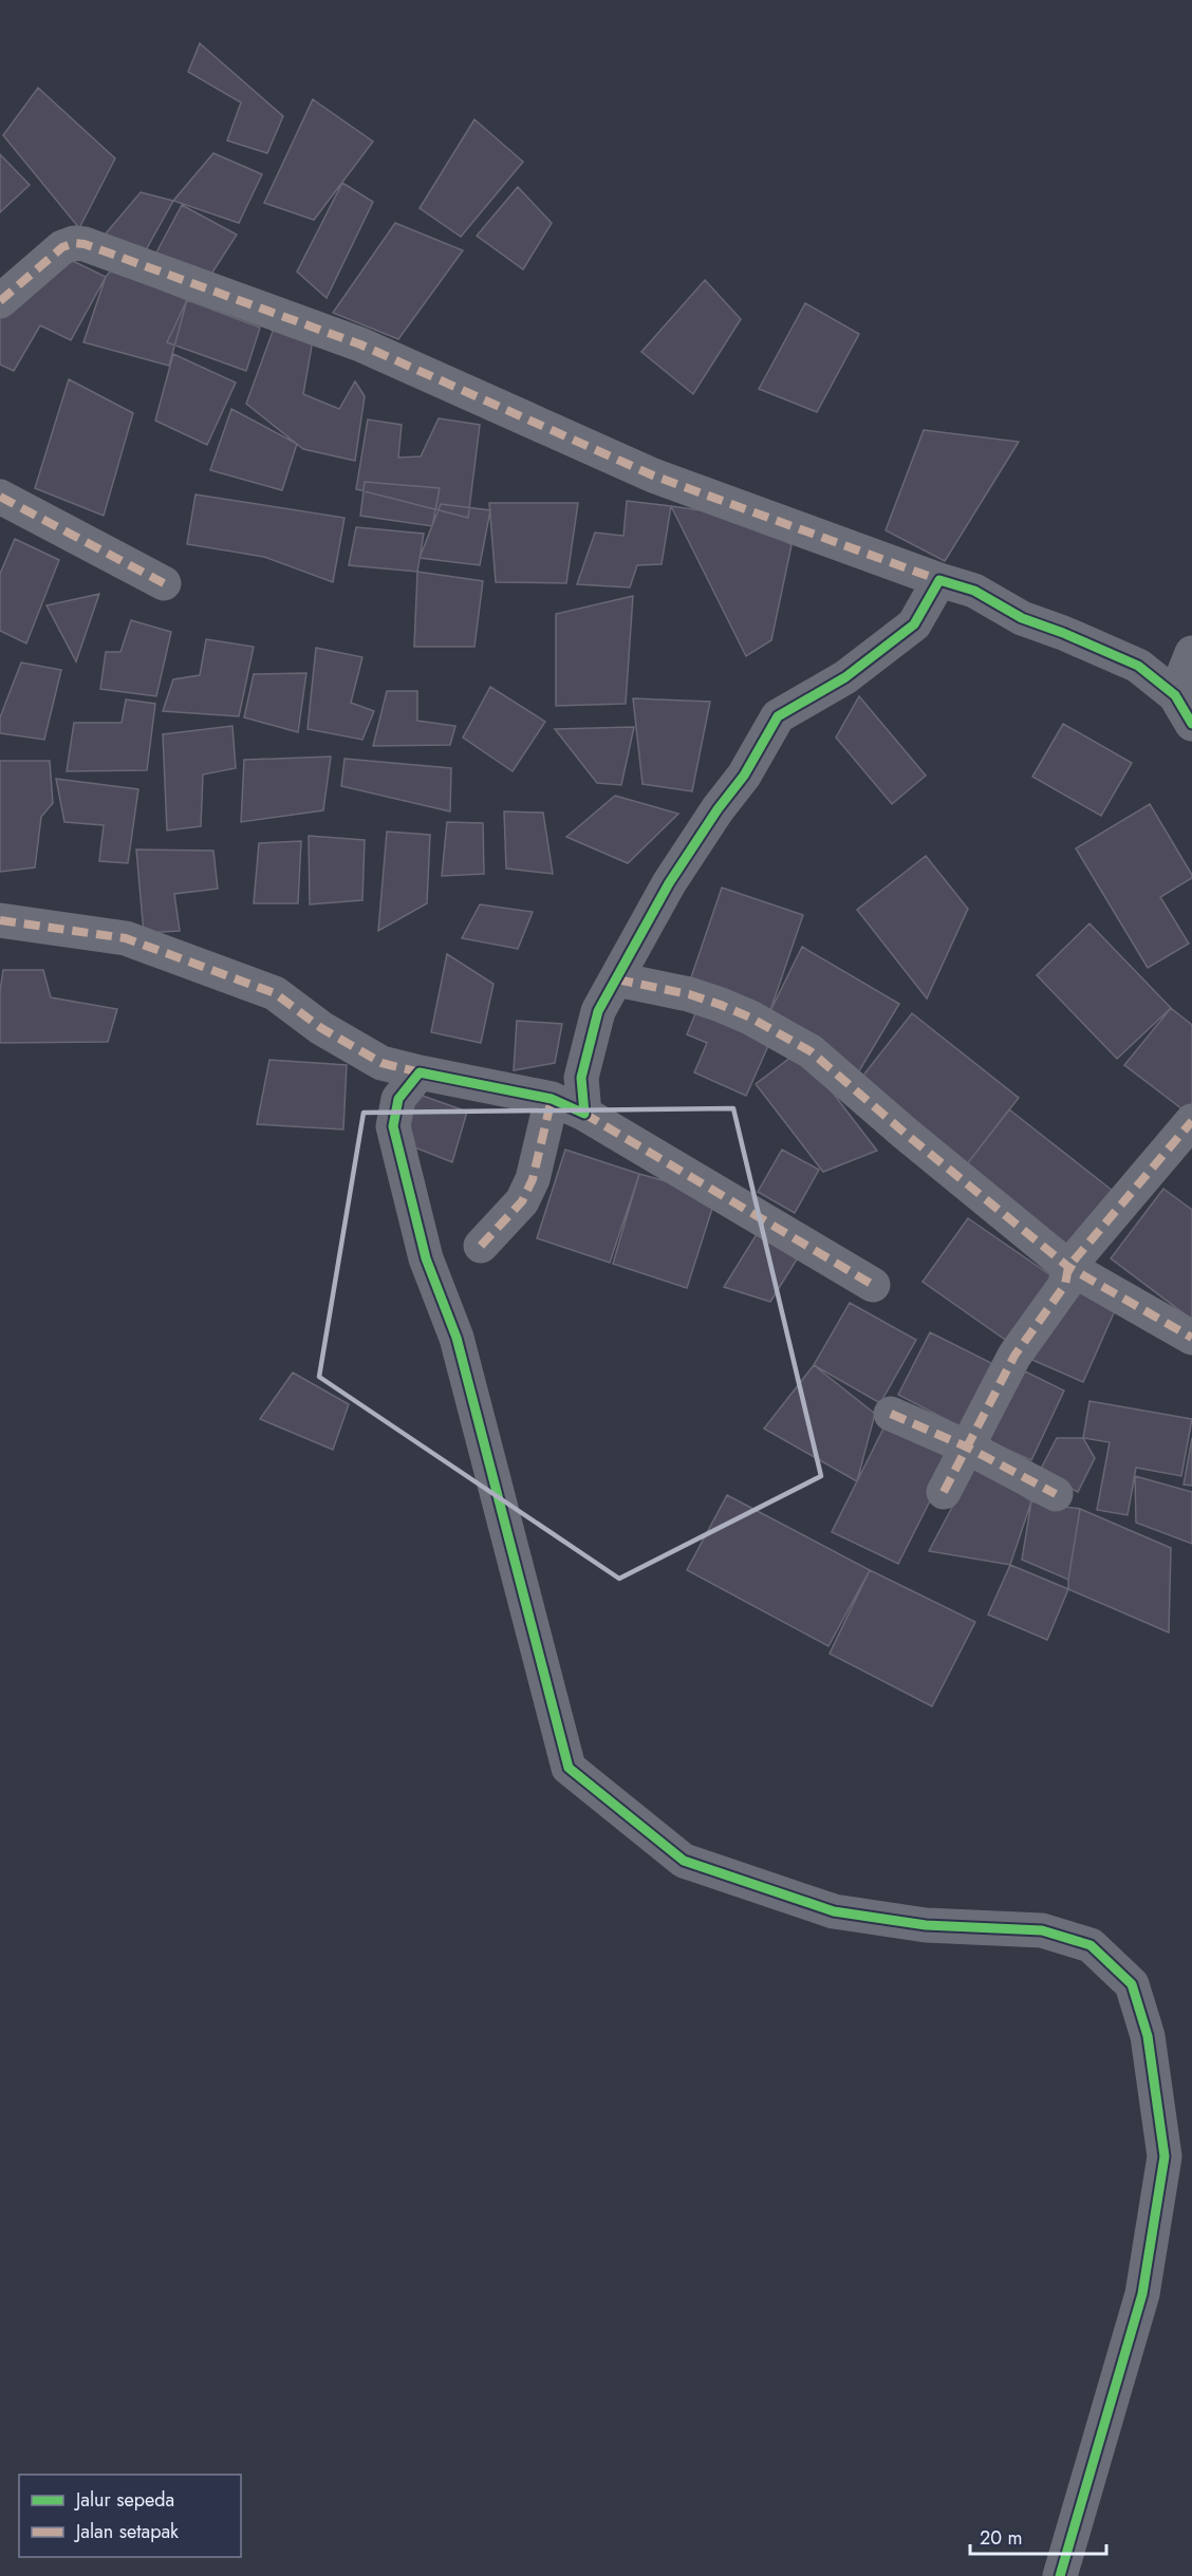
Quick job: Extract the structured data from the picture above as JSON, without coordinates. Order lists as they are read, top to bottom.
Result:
{
  "legend": ["Jalur sepeda", "Jalan setapak"],
  "scale_bar": "20 m"
}
